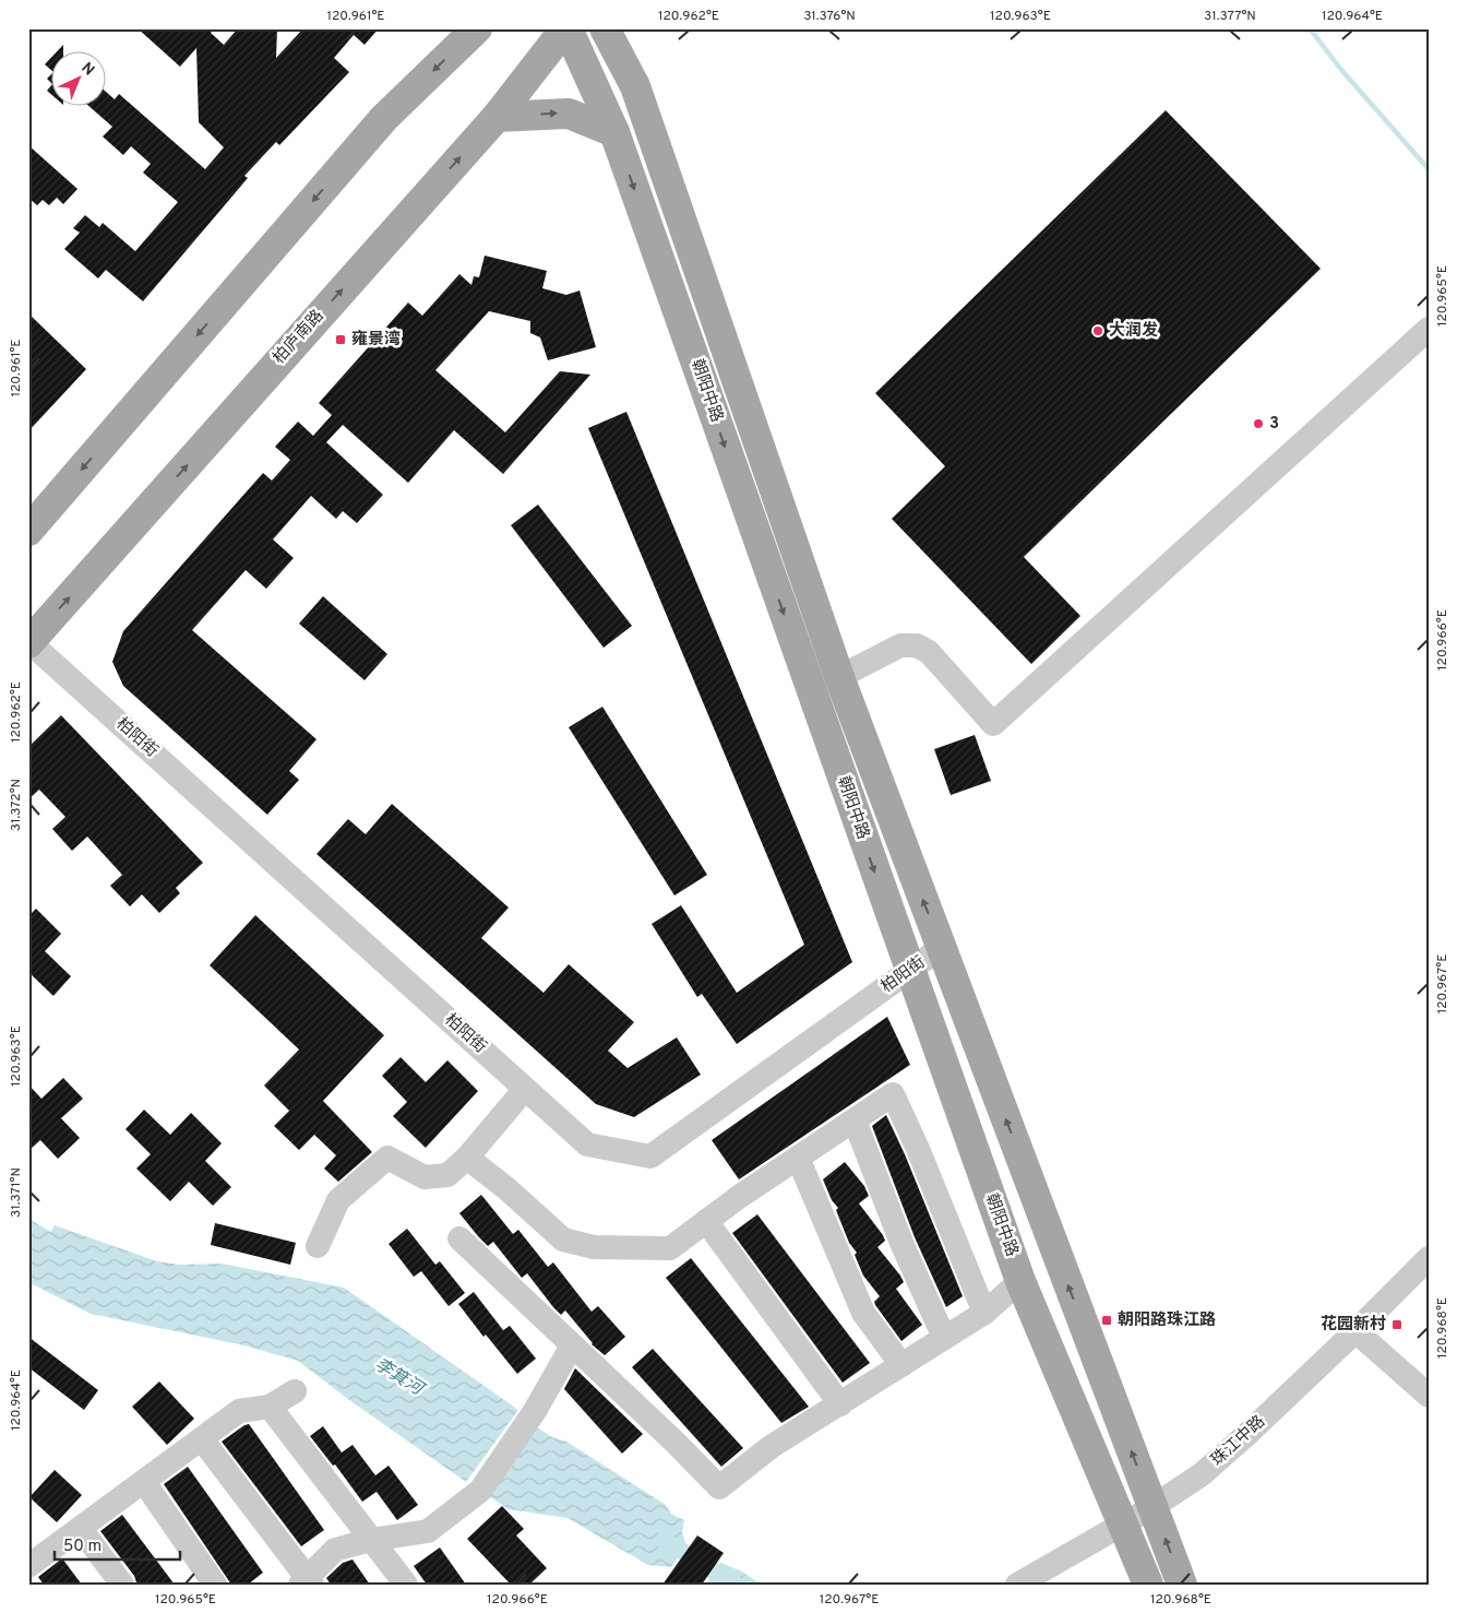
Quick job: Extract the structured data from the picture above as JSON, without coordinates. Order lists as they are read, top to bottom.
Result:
{
  "streets": {
    "main road": ["柏庐南路", "朝阳中路"],
    "street": ["柏阳街", "珠江中路"]
  },
  "crossings": [
    ["柏庐南路", "朝阳中路"],
    ["柏庐南路", "柏阳街"],
    ["朝阳中路", "柏阳街"],
    ["朝阳中路", "珠江中路"]
  ],
  "water": ["李箕河"],
  "places": {
    "other": ["大润发", "3"],
    "transit": ["雍景湾", "朝阳路珠江路", "花园新村"]
  },
  "scale_bar": "50 m",
  "north": "top right",
  "coordinates": [
    "120.961°E",
    "120.962°E",
    "31.376°N",
    "120.963°E",
    "31.377°N",
    "120.964°E",
    "120.965°E",
    "120.966°E",
    "31.372°N",
    "120.967°E",
    "31.371°N",
    "120.968°E"
  ]
}
